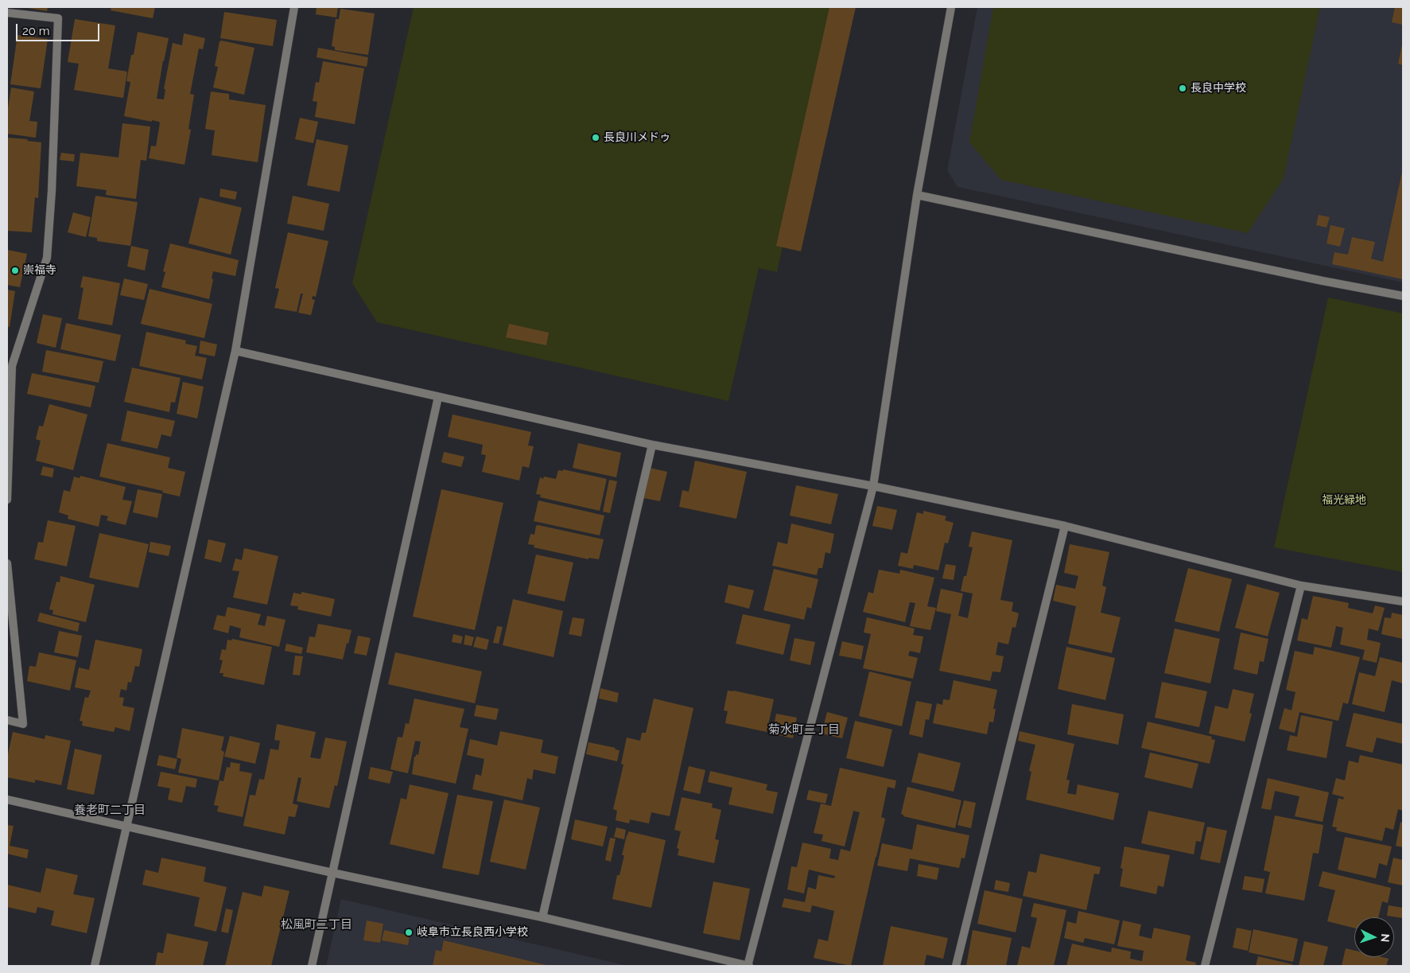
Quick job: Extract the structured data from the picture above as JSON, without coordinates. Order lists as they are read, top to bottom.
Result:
{
  "districts": ["菊水町二丁目", "養老町二丁目", "松風町二丁目"],
  "parks": ["福光緑地"],
  "places": [
    "長良中学校",
    "長良川メドゥ",
    "崇福寺",
    "岐阜市立長良西小学校"
  ],
  "scale_bar": "20 m",
  "north": "right"
}
